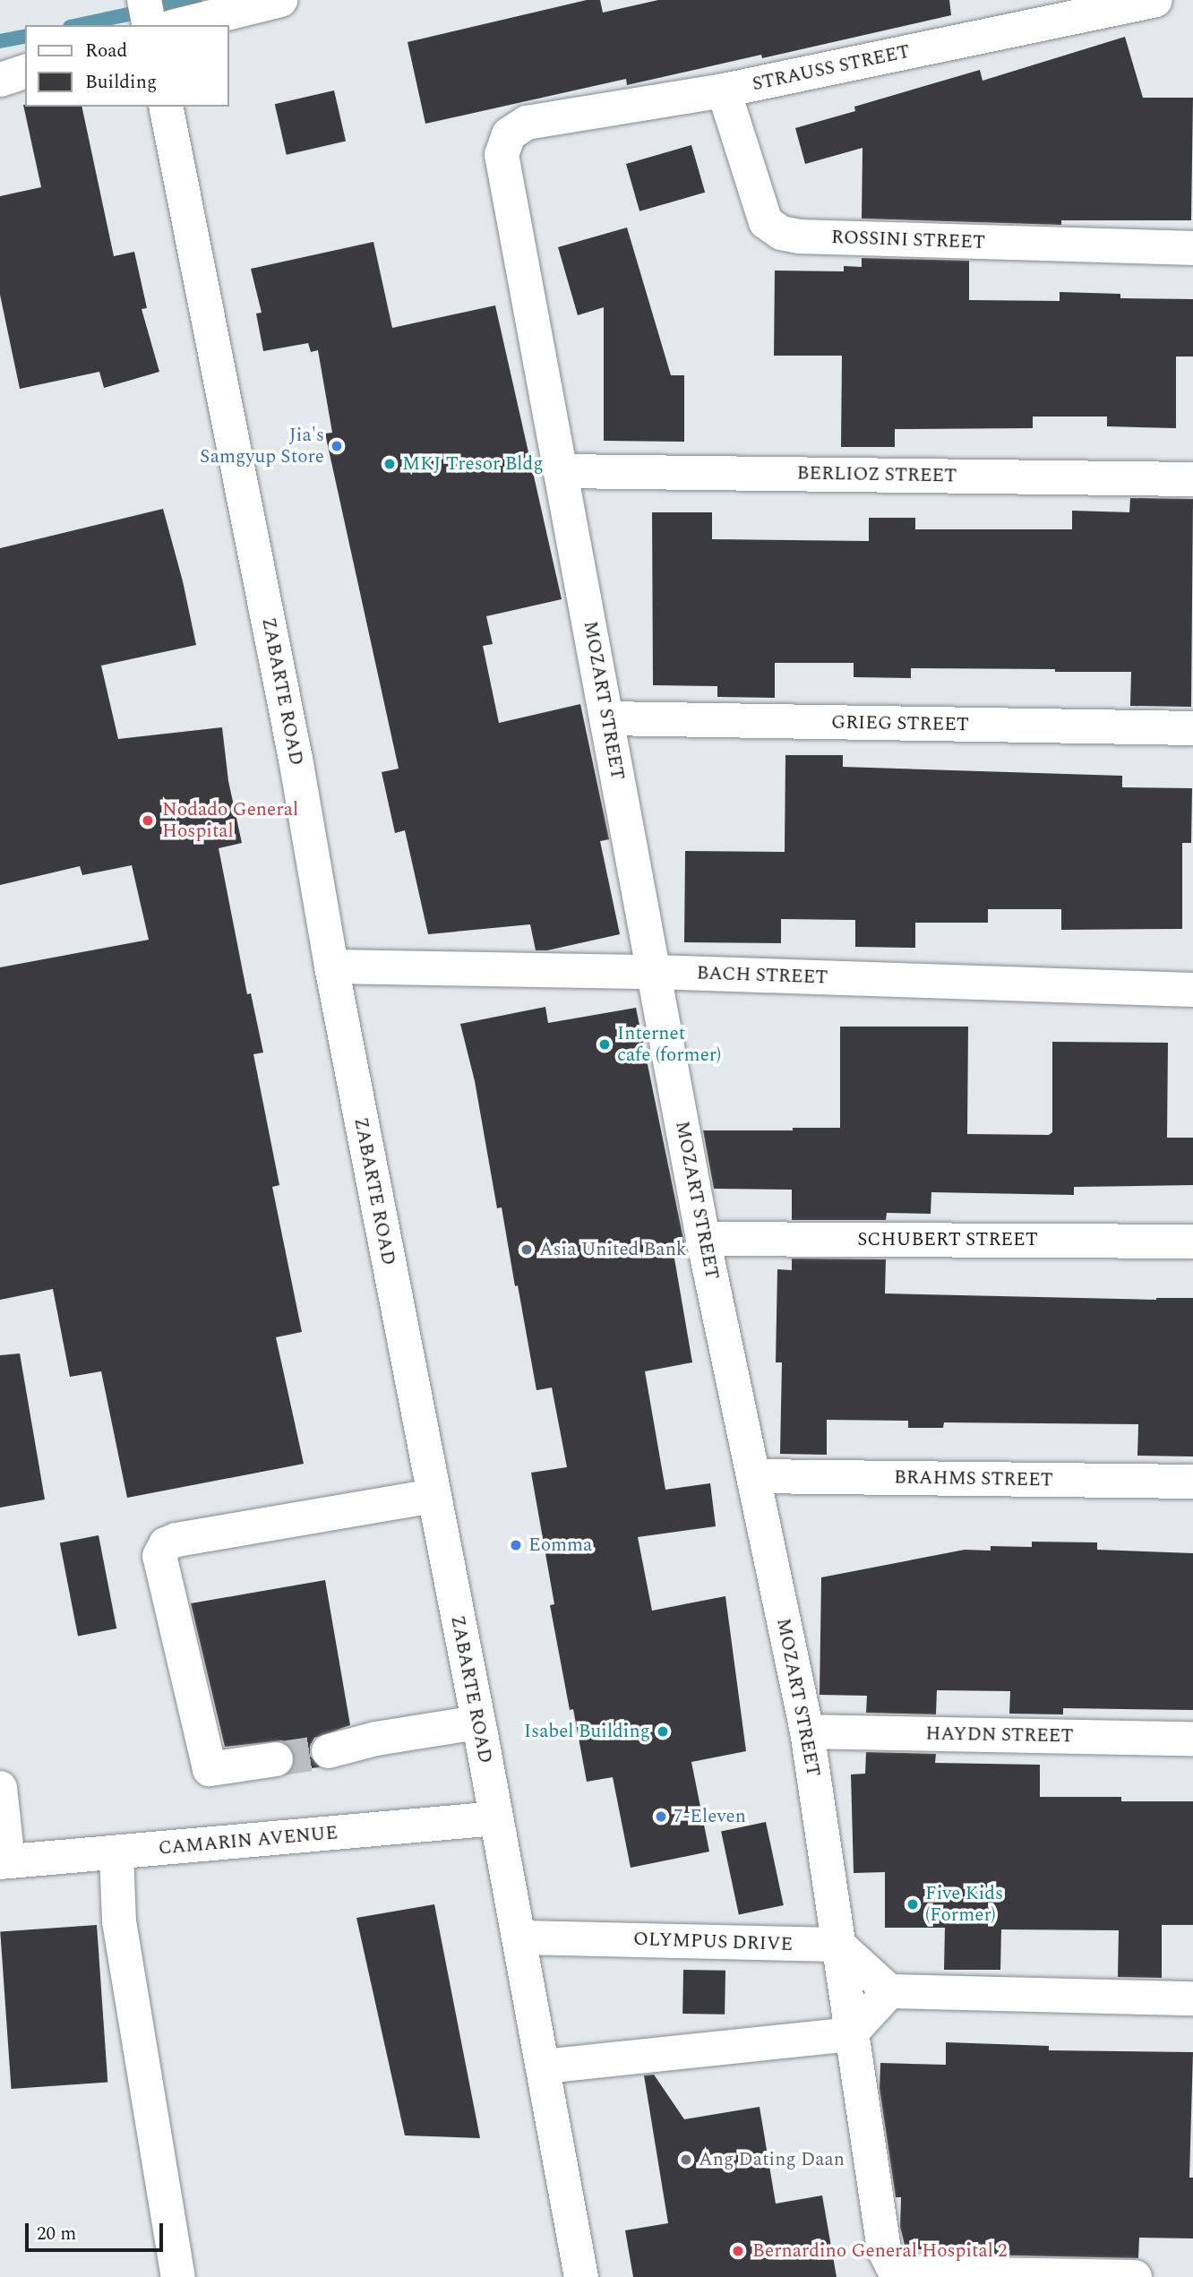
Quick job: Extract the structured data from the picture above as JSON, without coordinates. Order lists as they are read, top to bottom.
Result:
{
  "streets": {
    "street": [
      "STRAUSS STREET",
      "ROSSINI STREET",
      "BERLIOZ STREET",
      "ZABARTE ROAD",
      "MOZART STREET",
      "GRIEG STREET",
      "BACH STREET",
      "SCHUBERT STREET",
      "BRAHMS STREET",
      "HAYDN STREET",
      "CAMARIN AVENUE",
      "OLYMPUS DRIVE"
    ]
  },
  "crossings": [
    ["STRAUSS STREET", "ROSSINI STREET"],
    ["STRAUSS STREET", "MOZART STREET"],
    ["BERLIOZ STREET", "MOZART STREET"],
    ["ZABARTE ROAD", "BACH STREET"],
    ["ZABARTE ROAD", "CAMARIN AVENUE"],
    ["ZABARTE ROAD", "OLYMPUS DRIVE"],
    ["MOZART STREET", "GRIEG STREET"],
    ["MOZART STREET", "BACH STREET"],
    ["MOZART STREET", "SCHUBERT STREET"],
    ["MOZART STREET", "BRAHMS STREET"],
    ["MOZART STREET", "HAYDN STREET"],
    ["MOZART STREET", "OLYMPUS DRIVE"]
  ],
  "places": [
    "Jia's Samgyup Store",
    "MKJ Tresor Bldg",
    "Nodado General Hospital",
    "Internet cafe (former)",
    "Asia United Bank",
    "Eomma",
    "Isabel Building",
    "7-Eleven",
    "Five Kids (Former)",
    "Ang Dating Daan",
    "Bernardino General Hospital 2"
  ],
  "legend": ["Road", "Building"],
  "scale_bar": "20 m"
}
